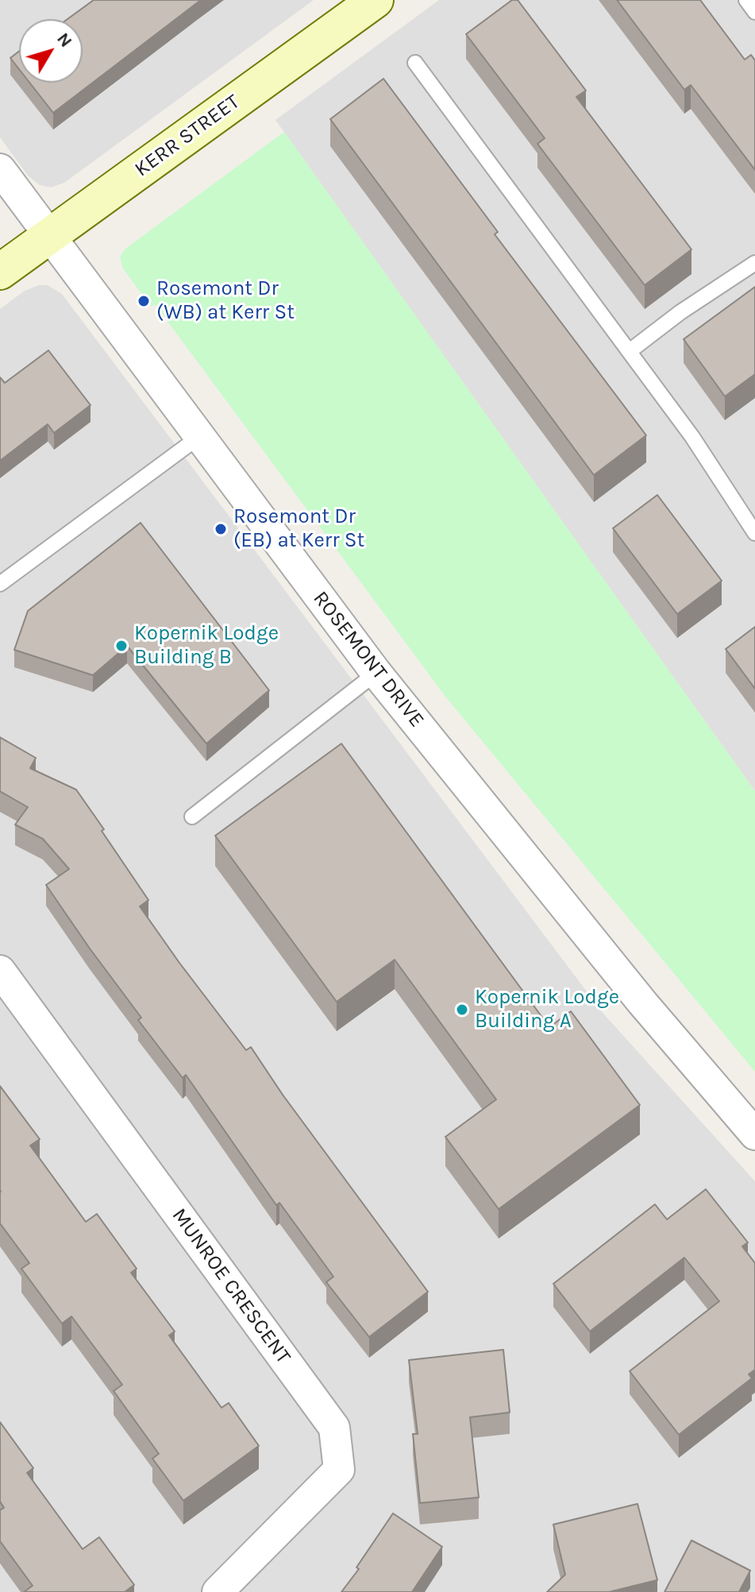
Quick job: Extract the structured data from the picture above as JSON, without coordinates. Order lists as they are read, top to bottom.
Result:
{
  "streets": {
    "street": ["KERR STREET", "ROSEMONT DRIVE", "MUNROE CRESCENT"]
  },
  "crossings": [
    ["KERR STREET", "ROSEMONT DRIVE"]
  ],
  "places": [
    "Rosemont Dr (WB) at Kerr St",
    "Rosemont Dr (EB) at Kerr St",
    "Kopernik Lodge Building B",
    "Kopernik Lodge Building A"
  ],
  "north": "top right"
}
